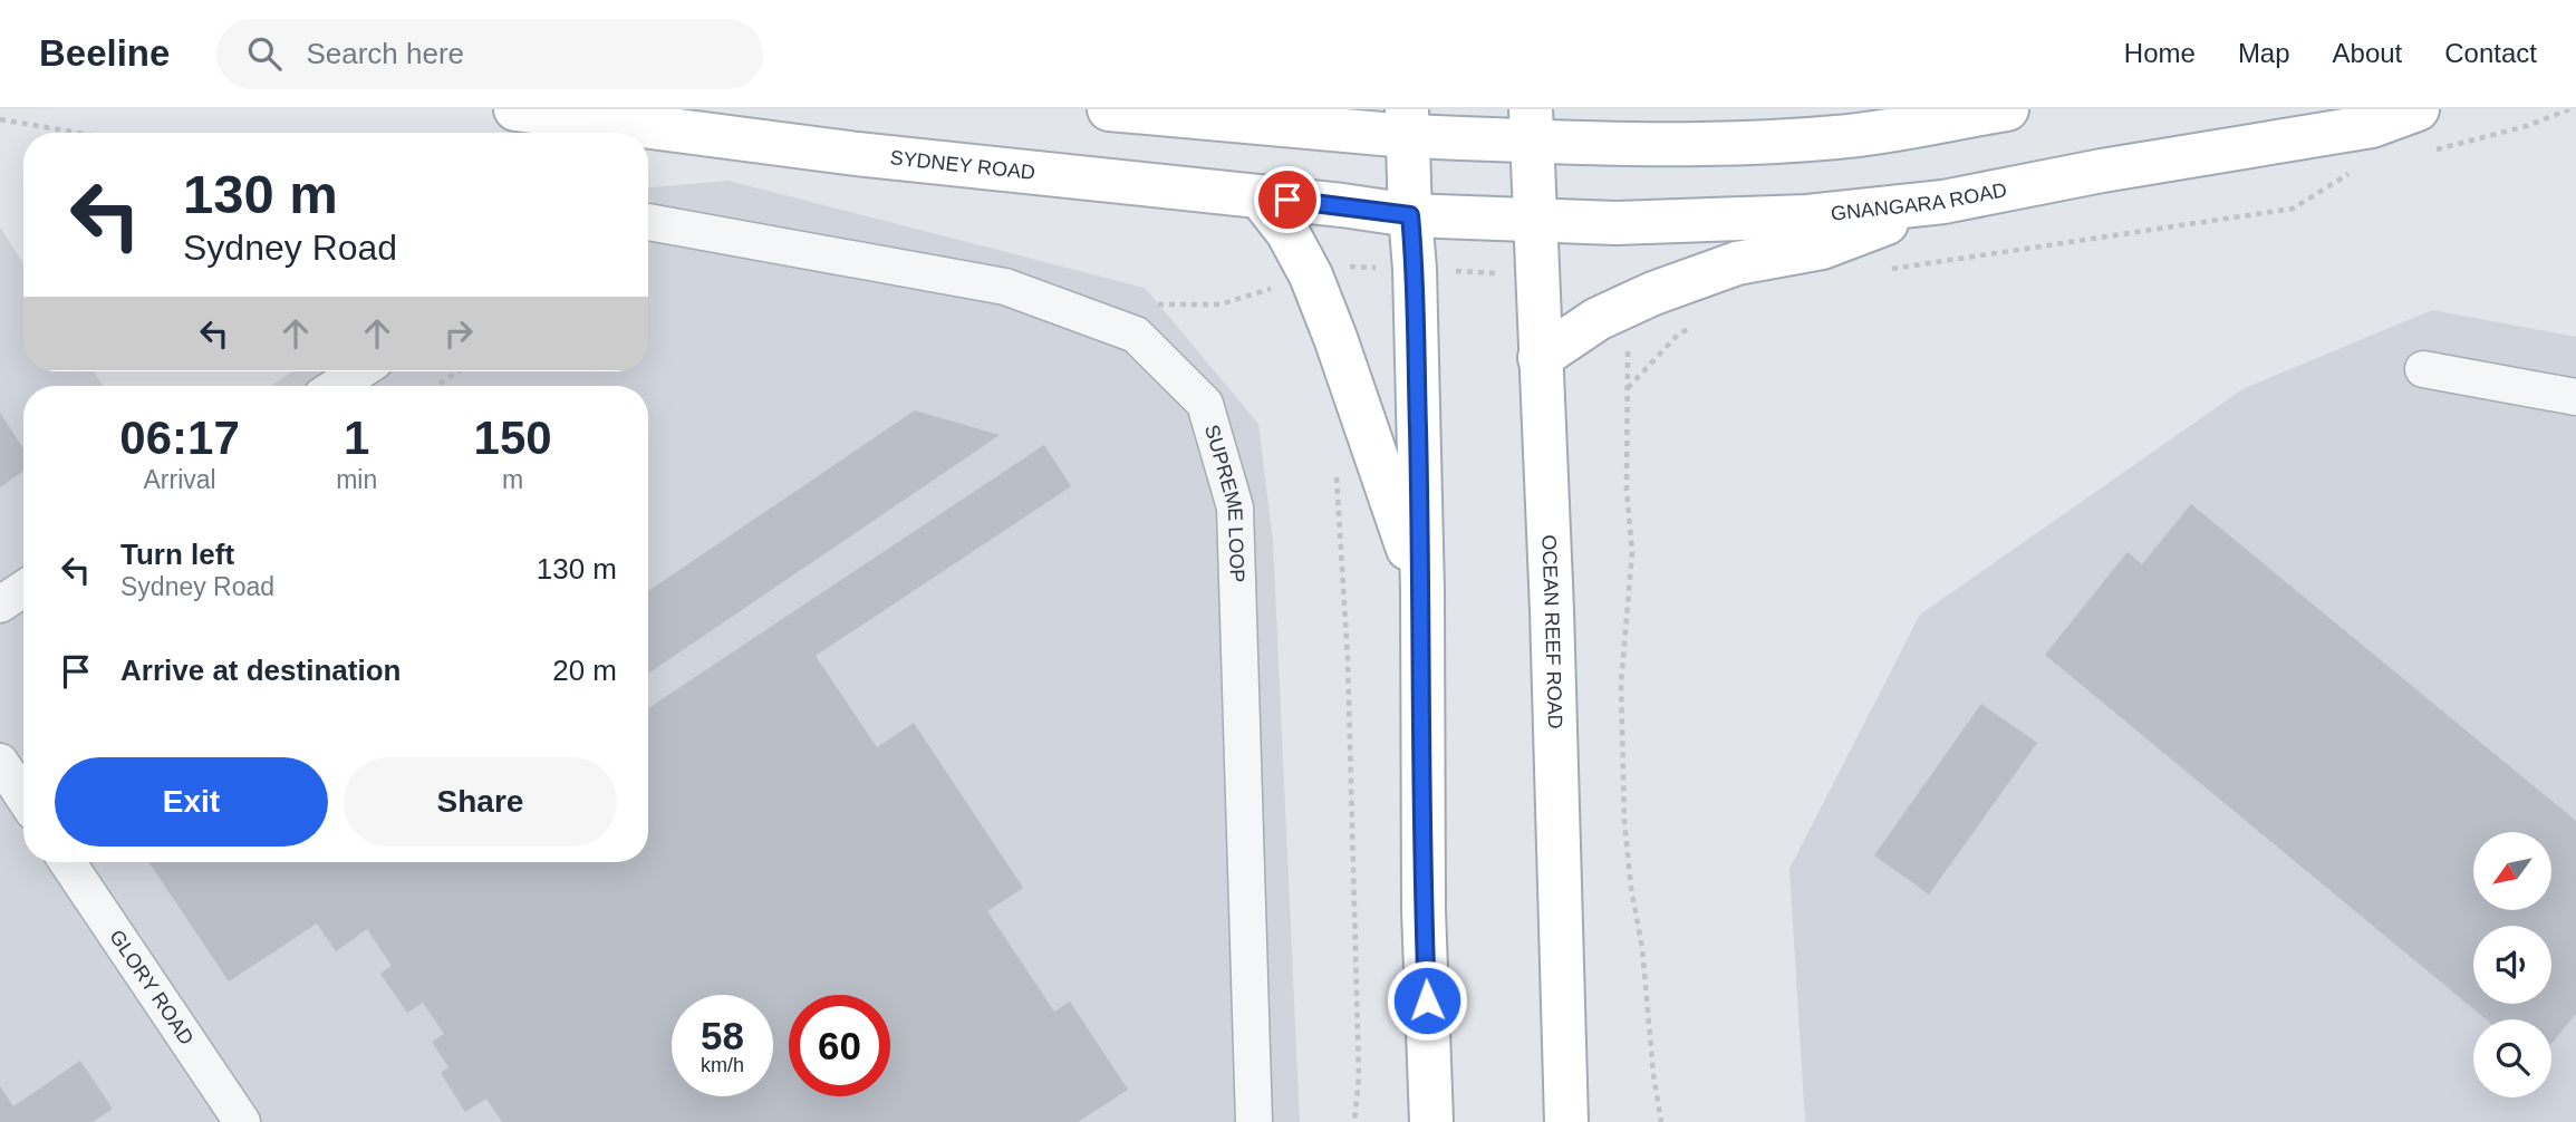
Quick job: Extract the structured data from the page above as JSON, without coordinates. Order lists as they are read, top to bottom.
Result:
{
  "streets": {
    "main road": ["SYDNEY ROAD", "GNANGARA ROAD", "OCEAN REEF ROAD"],
    "street": ["SUPREME LOOP", "GLORY ROAD"]
  },
  "crossings": [
    ["SYDNEY ROAD", "GNANGARA ROAD"],
    ["GNANGARA ROAD", "OCEAN REEF ROAD"]
  ],
  "north": "bottom left",
  "page": {
    "header": "Beeline",
    "search": "Search here",
    "nav": [
      "Home",
      "Map",
      "About",
      "Contact"
    ],
    "turn": ["130 m", "Sydney Road"],
    "eta": [
      "06:17",
      "Arrival",
      "1",
      "min",
      "150",
      "m"
    ],
    "list": [
      {
        "name": "Turn left",
        "note": "Sydney Road",
        "value": "130 m"
      },
      {
        "name": "Arrive at destination",
        "value": "20 m"
      }
    ],
    "buttons": ["Exit", "Share"],
    "speed": "58 km/h",
    "limit": "60"
  }
}
